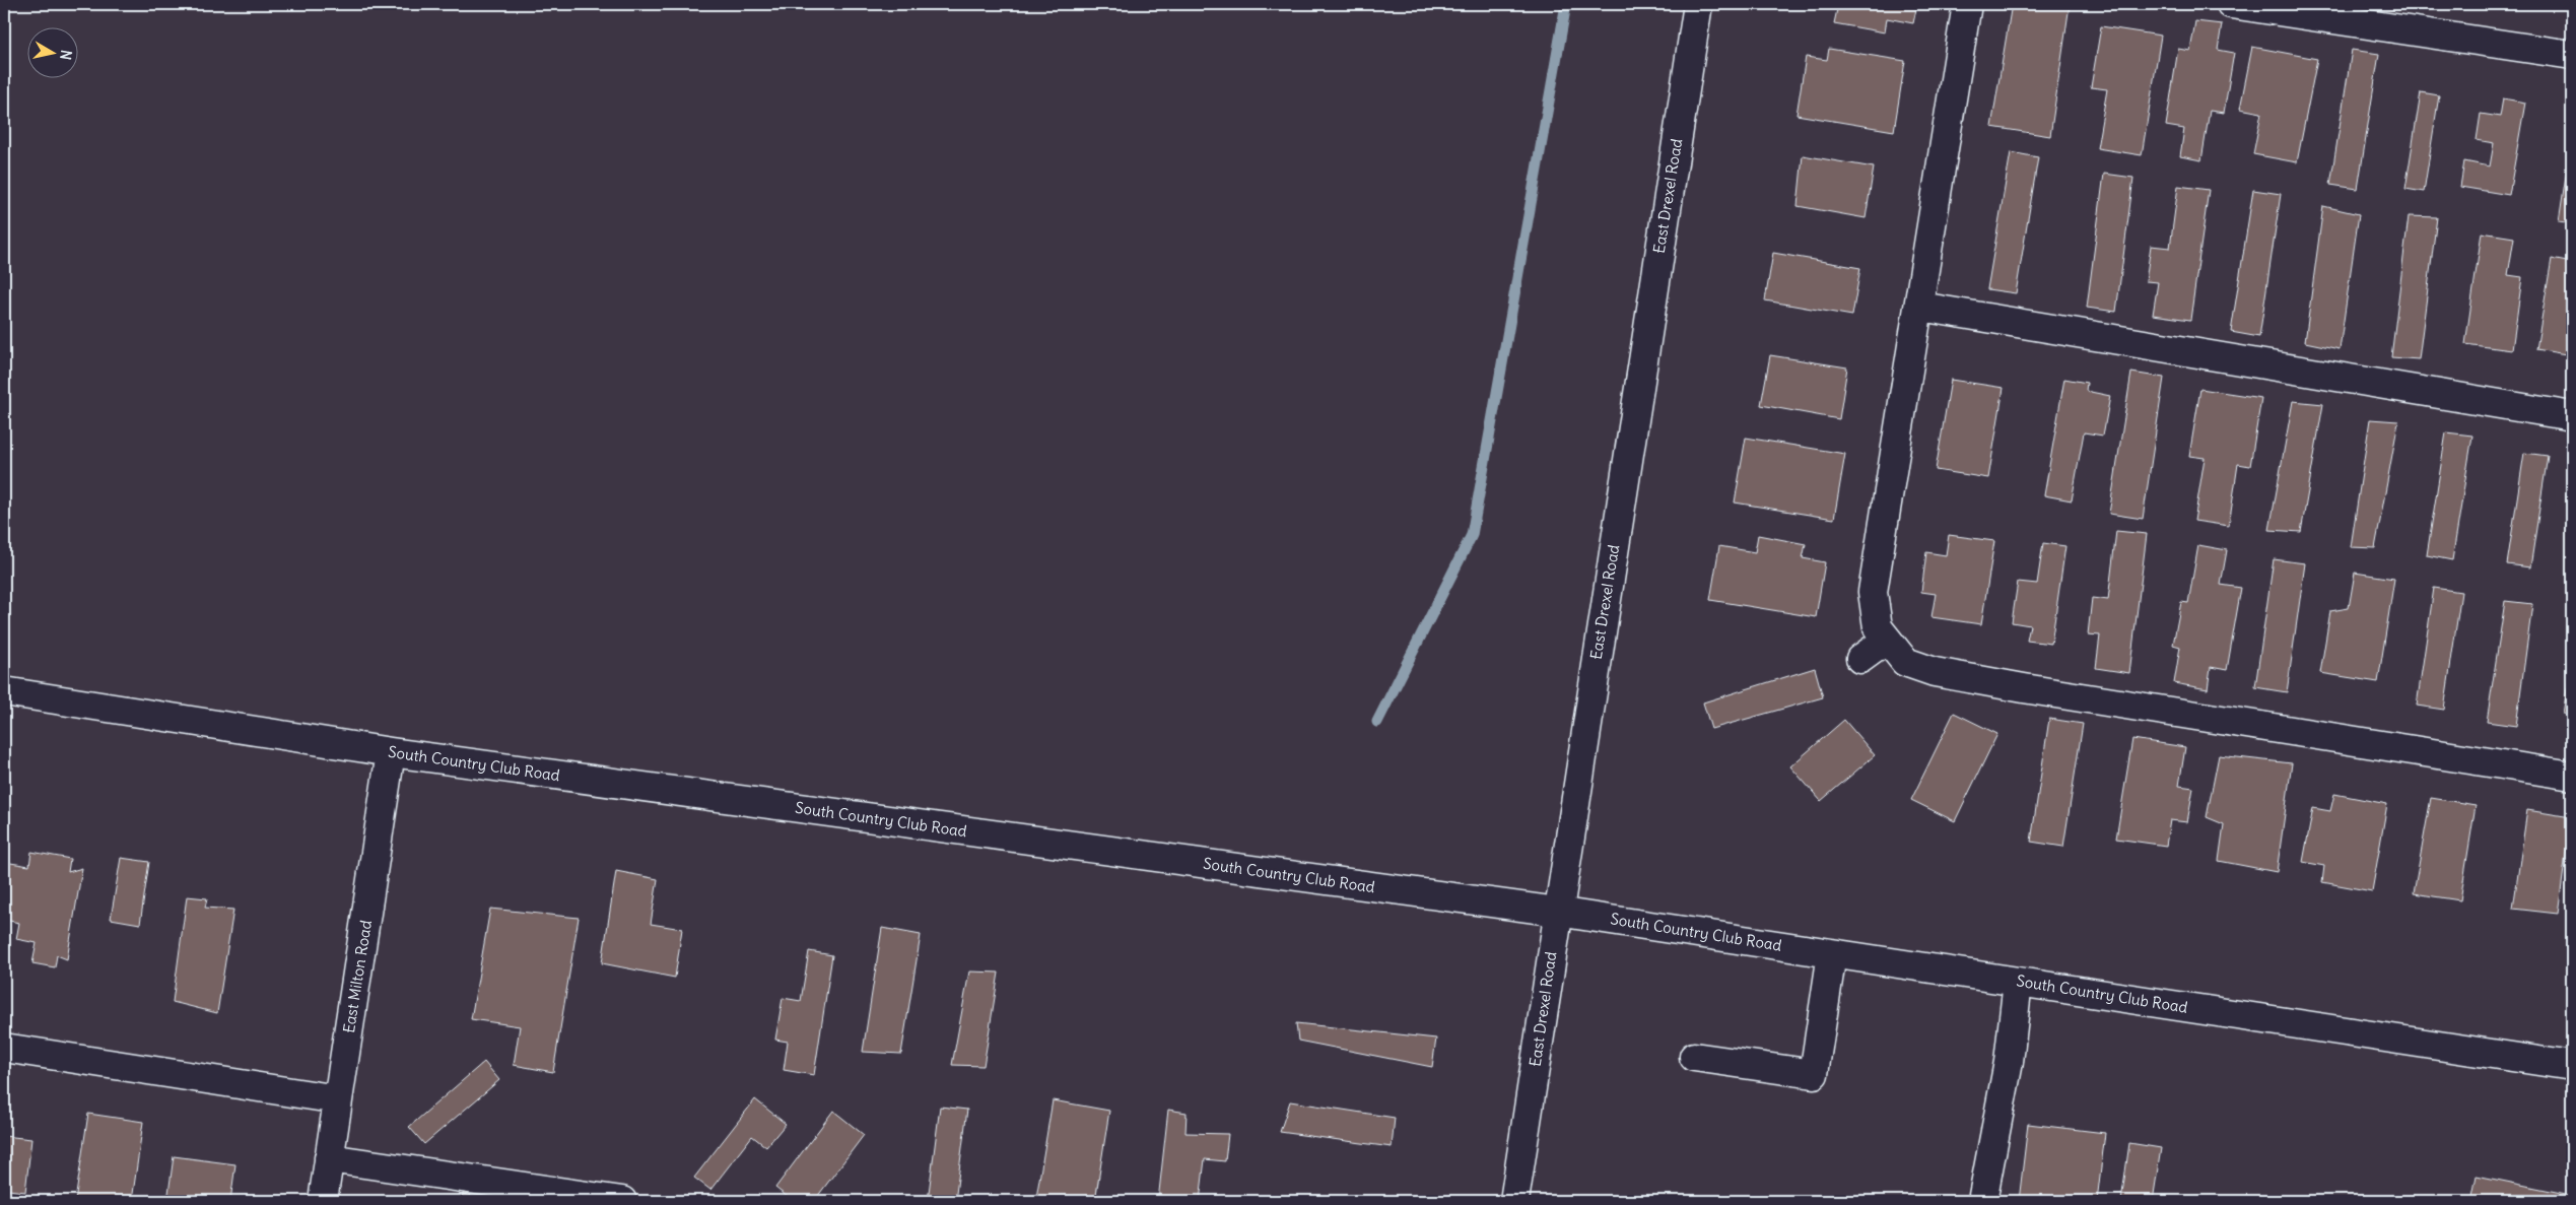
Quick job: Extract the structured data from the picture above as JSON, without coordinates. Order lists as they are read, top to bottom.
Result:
{
  "streets": {
    "street": ["East Drexel Road", "South Country Club Road", "East Milton Road"]
  },
  "crossings": [
    ["East Drexel Road", "South Country Club Road"],
    ["South Country Club Road", "East Milton Road"]
  ],
  "north": "right"
}
